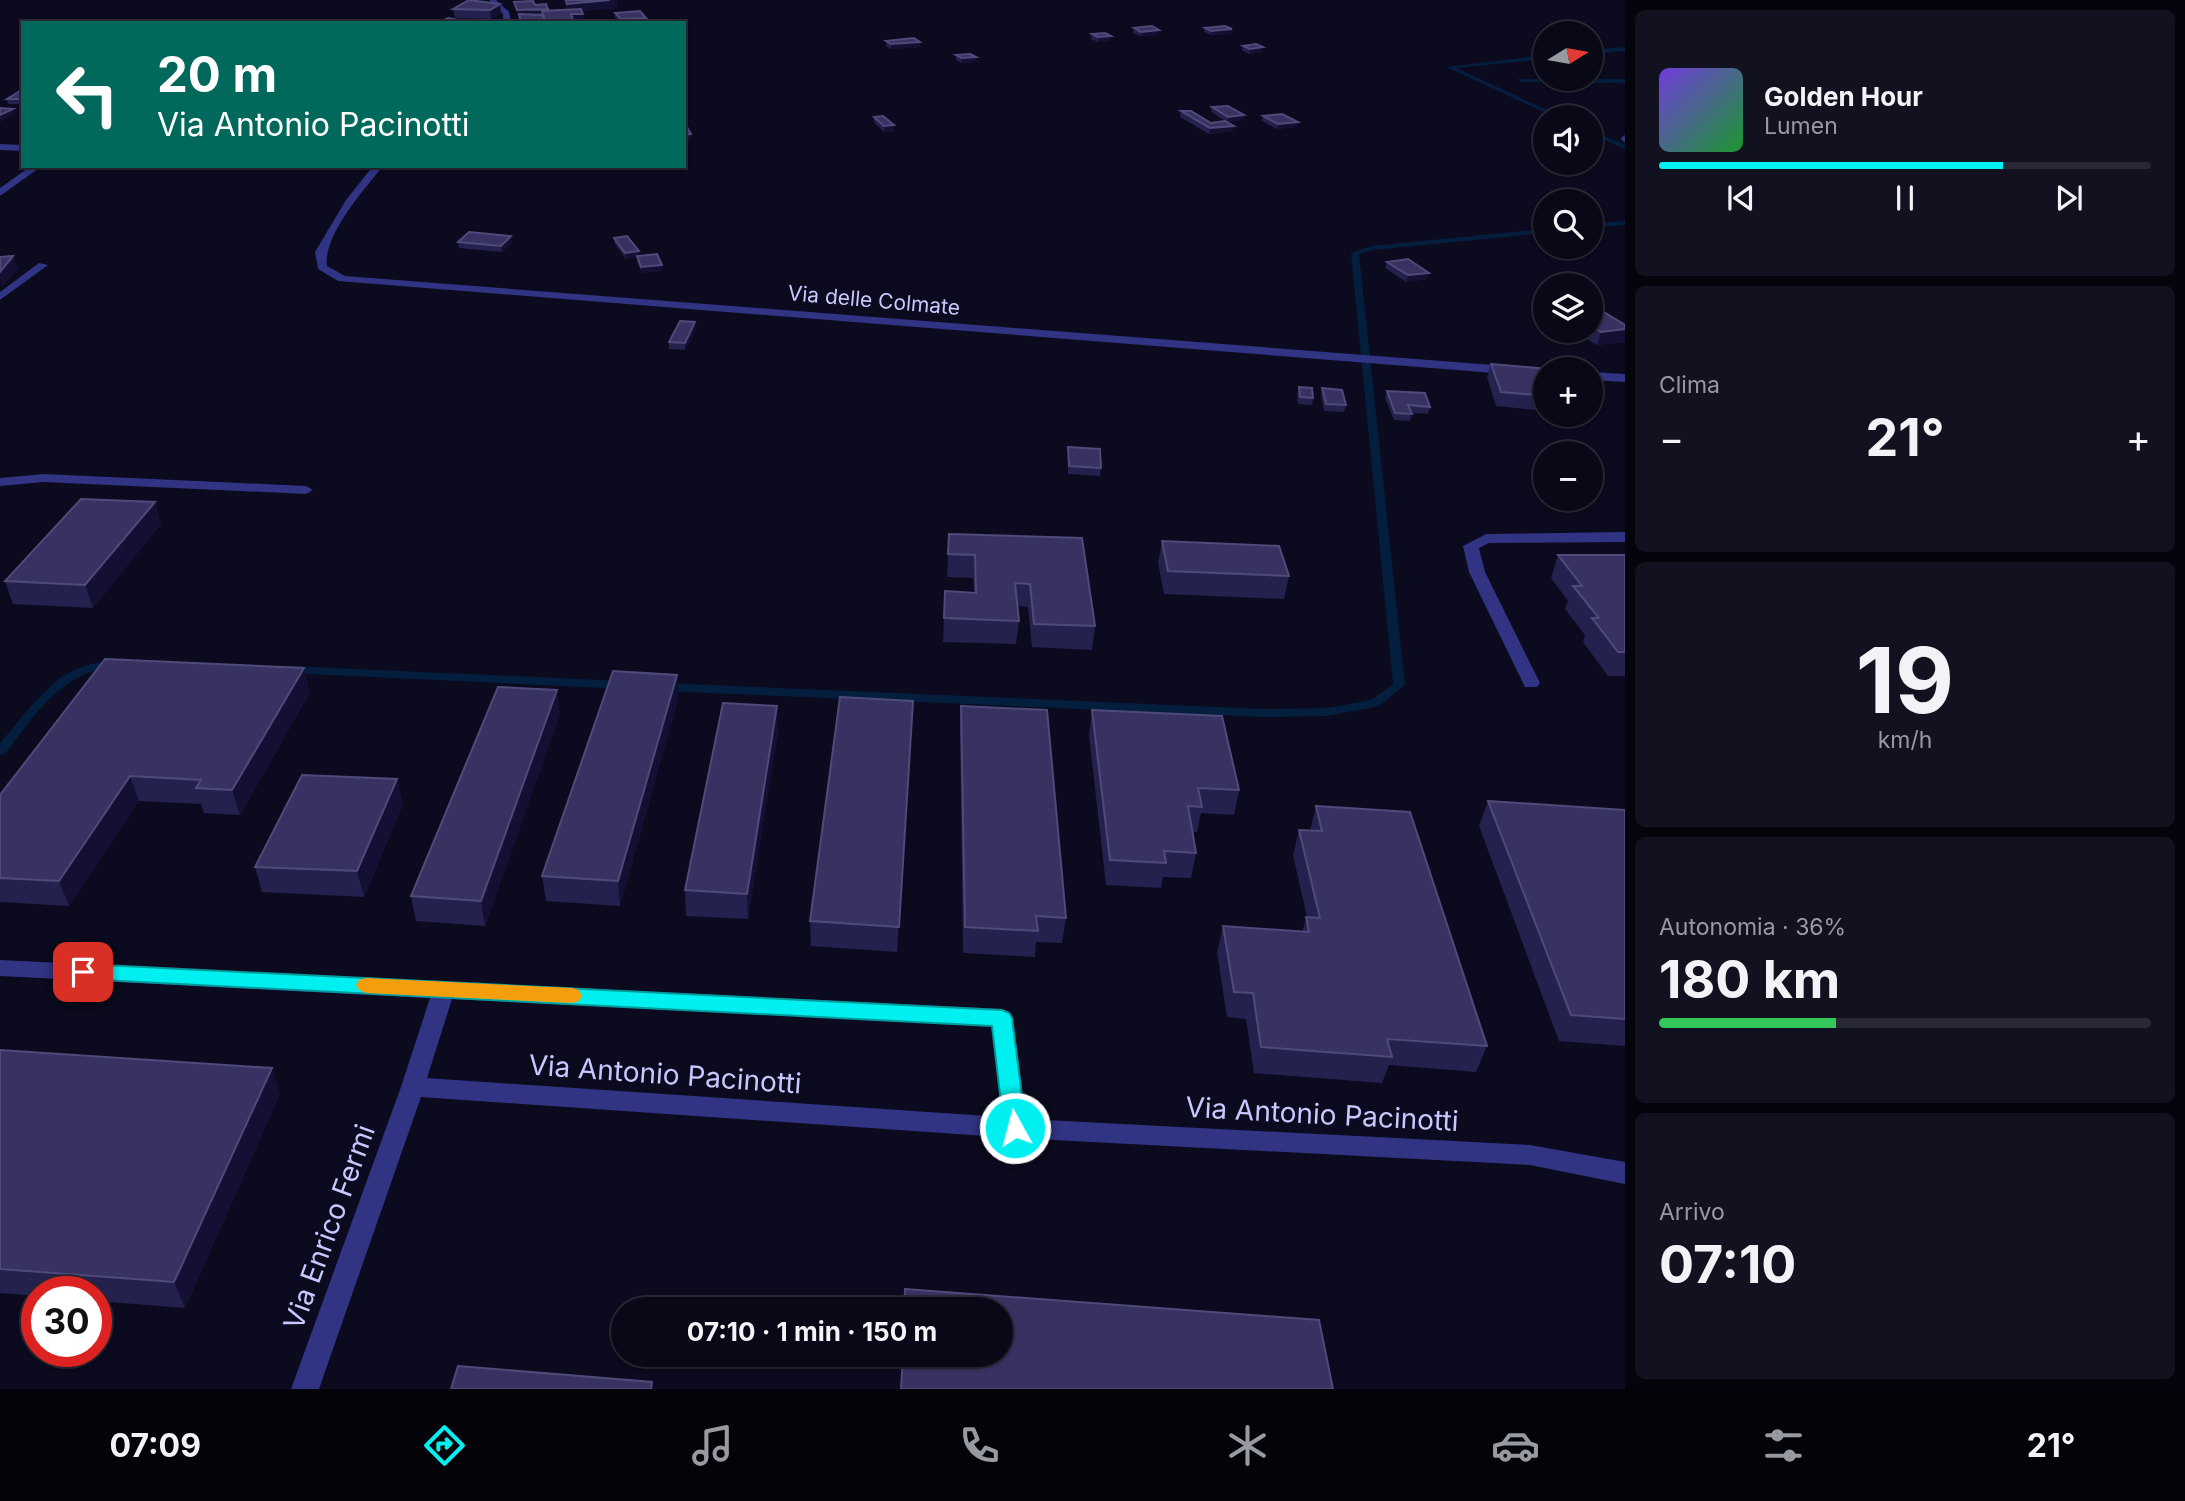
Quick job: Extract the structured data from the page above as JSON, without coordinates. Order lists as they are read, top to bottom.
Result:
{
  "streets": {
    "street": ["Via delle Colmate", "Via Antonio Pacinotti", "Via Enrico Fermi"]
  },
  "crossings": [
    ["Via Antonio Pacinotti", "Via Enrico Fermi"]
  ],
  "north": "right",
  "page": {
    "map_buttons": ["+", "−"],
    "turn": ["20 m", "Via Antonio Pacinotti"],
    "song": ["Golden Hour", "Lumen"],
    "tile": [
      "Clima",
      ["19", "km/h"],
      ["Autonomia · 36%", "180 km"],
      ["Arrivo", "07:10"]
    ],
    "heat": ["−", "21°", "+"],
    "limit": "30",
    "trip": "07:10 · 1 min · 150 m",
    "tabs": ["07:09", "21°"]
  }
}
